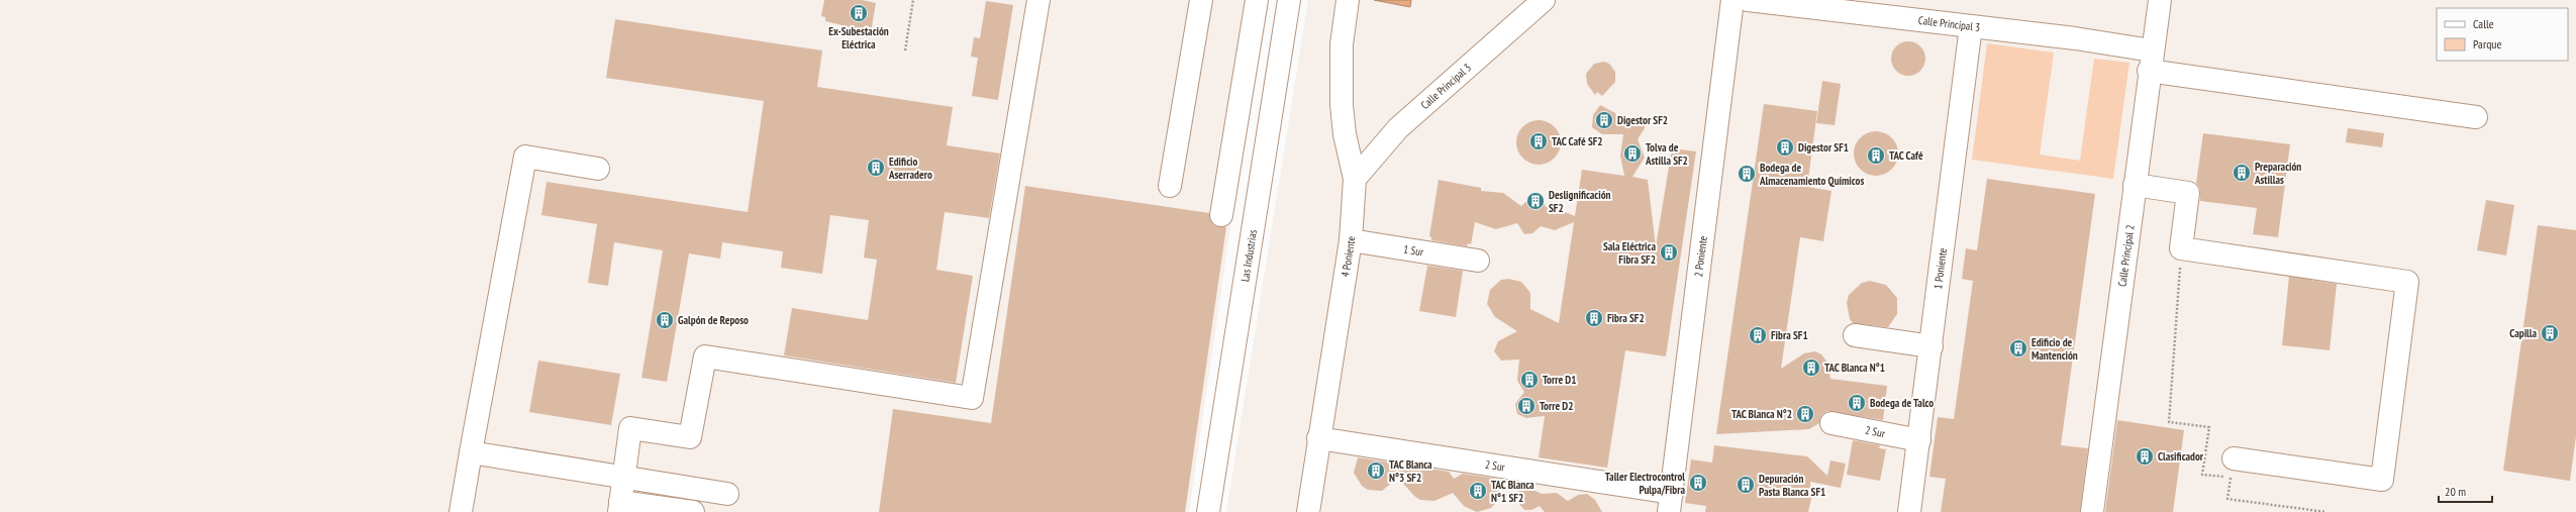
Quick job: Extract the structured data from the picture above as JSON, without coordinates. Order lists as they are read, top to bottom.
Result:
{
  "streets": {
    "street": [
      "Calle Principal 3",
      "1 Sur",
      "2 Poniente",
      "Calle Principal 2",
      "Las Industrias",
      "4 Poniente",
      "1 Poniente",
      "2 Sur"
    ]
  },
  "crossings": [
    ["Calle Principal 3", "Calle Principal 2"],
    ["Calle Principal 3", "4 Poniente"],
    ["Calle Principal 3", "1 Poniente"],
    ["1 Sur", "4 Poniente"],
    ["2 Poniente", "2 Sur"],
    ["4 Poniente", "2 Sur"],
    ["1 Poniente", "2 Sur"]
  ],
  "places": {
    "building": [
      "Ex-Subestación Eléctrica",
      "Digestor SF2",
      "TAC Café SF2",
      "Digestor SF1",
      "Tolva de Astilla SF2",
      "TAC Café",
      "Edificio Aserradero",
      "Preparación Astillas",
      "Bodega de Almacenamiento Químicos",
      "Deslignificación SF2",
      "Sala Eléctrica Fibra SF2",
      "Fibra SF2",
      "Galpón de Reposo",
      "Capilla",
      "Fibra SF1",
      "Edificio de Mantención",
      "TAC Blanca N°1",
      "Torre D1",
      "Bodega de Talco",
      "Torre D2",
      "TAC Blanca N°2",
      "Clasificador",
      "TAC Blanca N°3 SF2",
      "Taller Electrocontrol Pulpa/Fibra",
      "Depuración Pasta Blanca SF1",
      "TAC Blanca N°1 SF2"
    ]
  },
  "legend": ["Calle", "Parque"],
  "scale_bar": "20 m"
}
